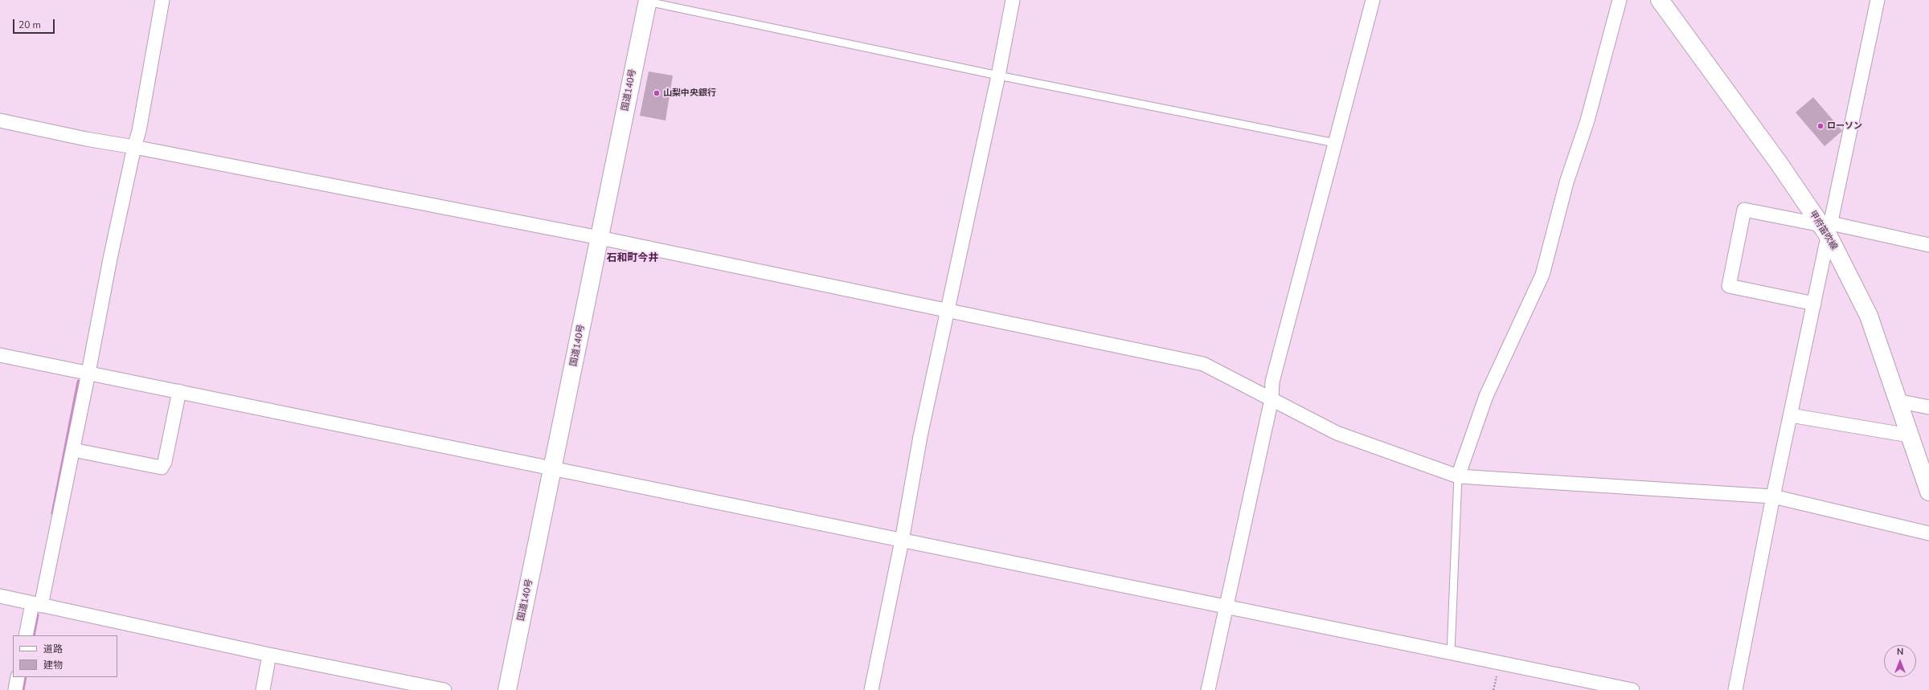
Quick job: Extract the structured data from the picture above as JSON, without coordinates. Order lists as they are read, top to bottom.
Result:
{
  "streets": {
    "main road": ["国道140号", "甲府笛吹線"]
  },
  "districts": ["石和町今井"],
  "places": ["山梨中央銀行", "ローソン"],
  "legend": ["道路", "建物"],
  "scale_bar": "20 m",
  "north": "top"
}
